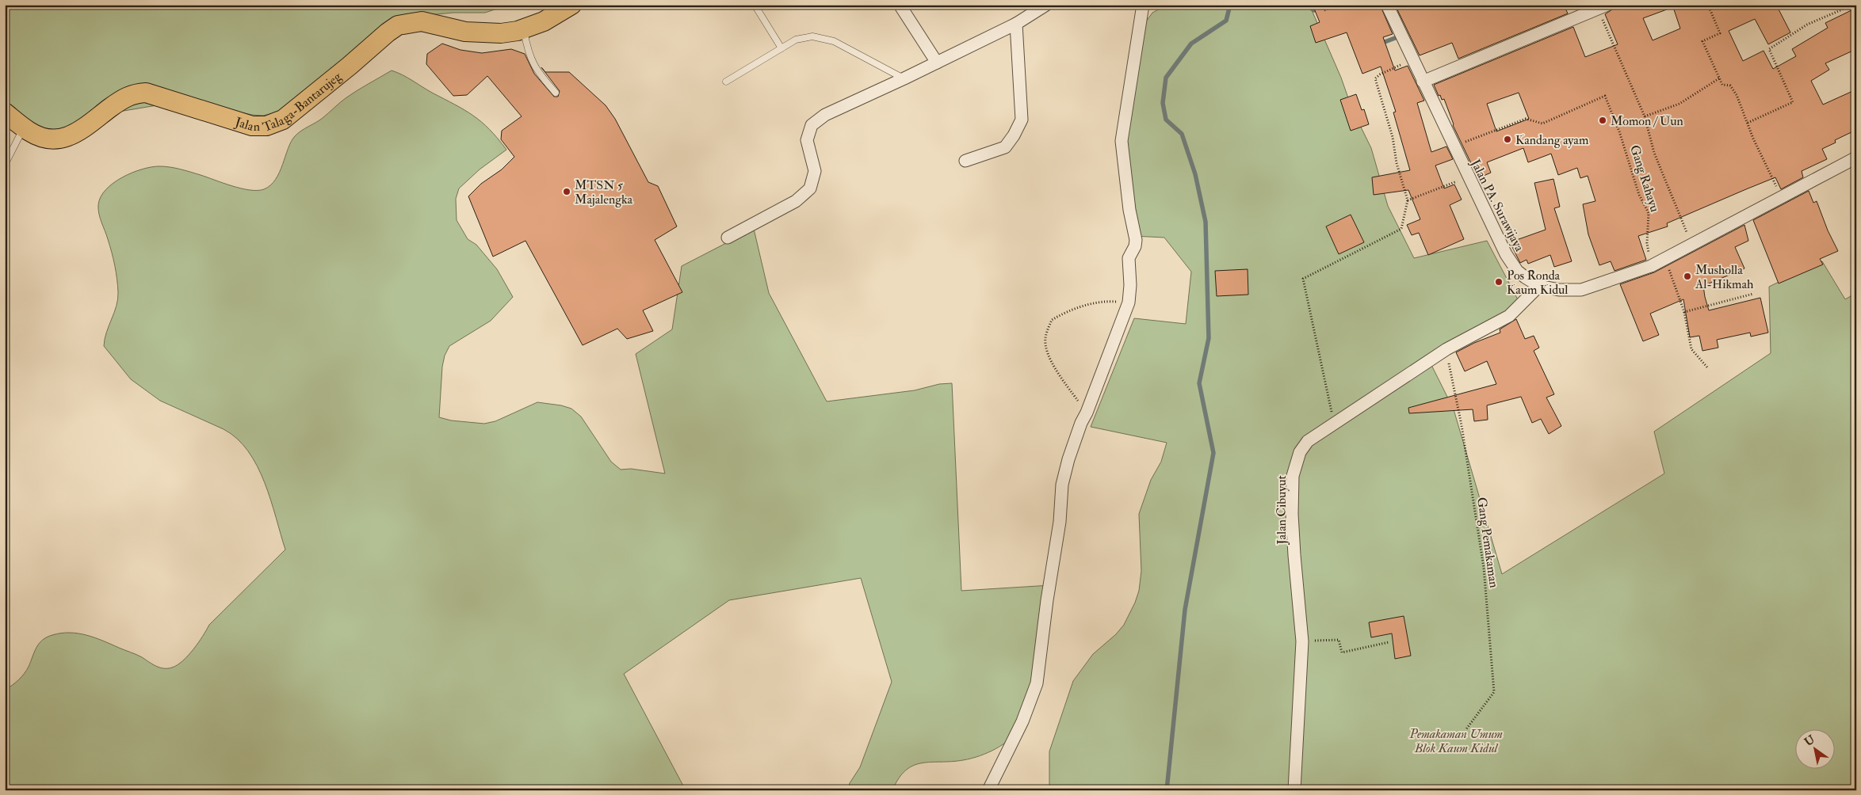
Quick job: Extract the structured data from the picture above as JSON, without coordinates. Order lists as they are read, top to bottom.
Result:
{
  "streets": {
    "main road": ["Jalan Talaga-Bantarujeg"],
    "street": ["Jalan PA. Surawijaya", "Jalan Cibuyut"],
    "path": ["Gang Rahayu", "Gang Pemakaman"]
  },
  "crossings": [
    ["Gang Rahayu", "Jalan PA. Surawijaya"],
    ["Jalan PA. Surawijaya", "Jalan Cibuyut"],
    ["Jalan Cibuyut", "Gang Pemakaman"]
  ],
  "parks": ["Pemakaman Umum Blok Kaum Kidul"],
  "places": [
    "Momon / Uun",
    "Kandang ayam",
    "MTSN 5 Majalengka",
    "Musholla Al-Hikmah",
    "Pos Ronda Kaum Kidul"
  ],
  "north": "top left"
}
